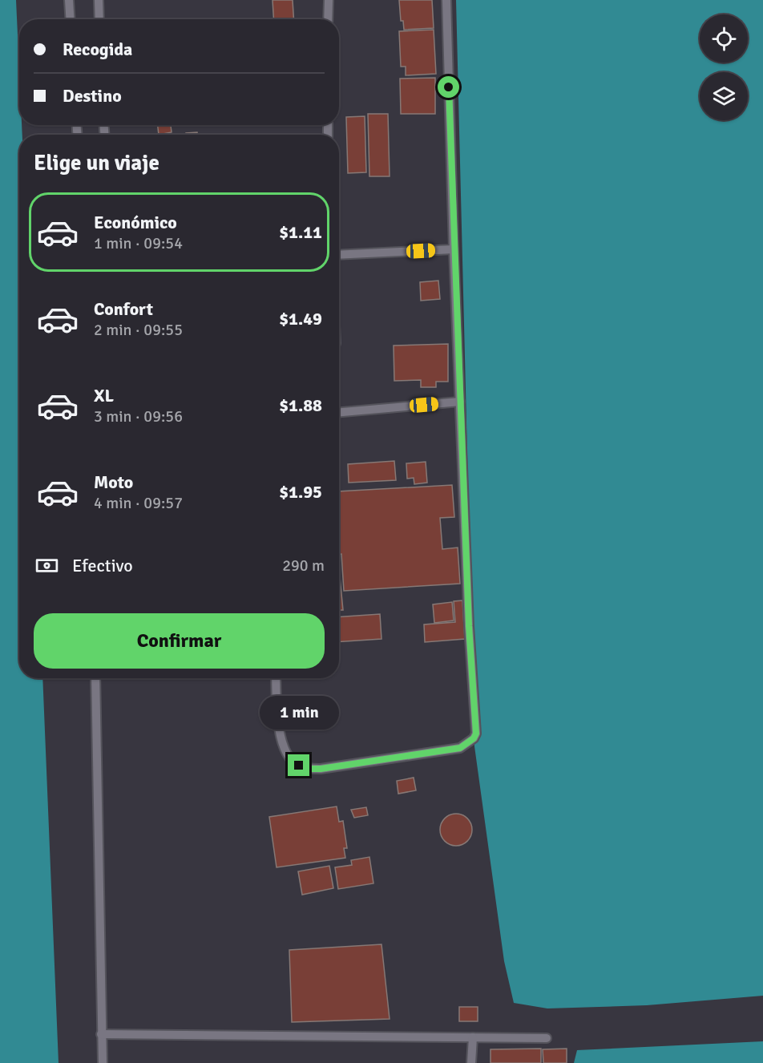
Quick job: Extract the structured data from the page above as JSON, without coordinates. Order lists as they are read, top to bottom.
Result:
{
  "page": {
    "banner": ["Recogida", "Destino"],
    "heading": "Elige un viaje",
    "list": [
      {
        "name": "Económico",
        "note": "1 min · 09:54",
        "value": "$1.11"
      },
      {
        "name": "Confort",
        "note": "2 min · 09:55",
        "value": "$1.49"
      },
      {
        "name": "XL",
        "note": "3 min · 09:56",
        "value": "$1.88"
      },
      {
        "name": "Moto",
        "note": "4 min · 09:57",
        "value": "$1.95"
      }
    ],
    "pay": ["Efectivo", "290 m"],
    "buttons": "Confirmar",
    "bubble": "1 min"
  }
}
